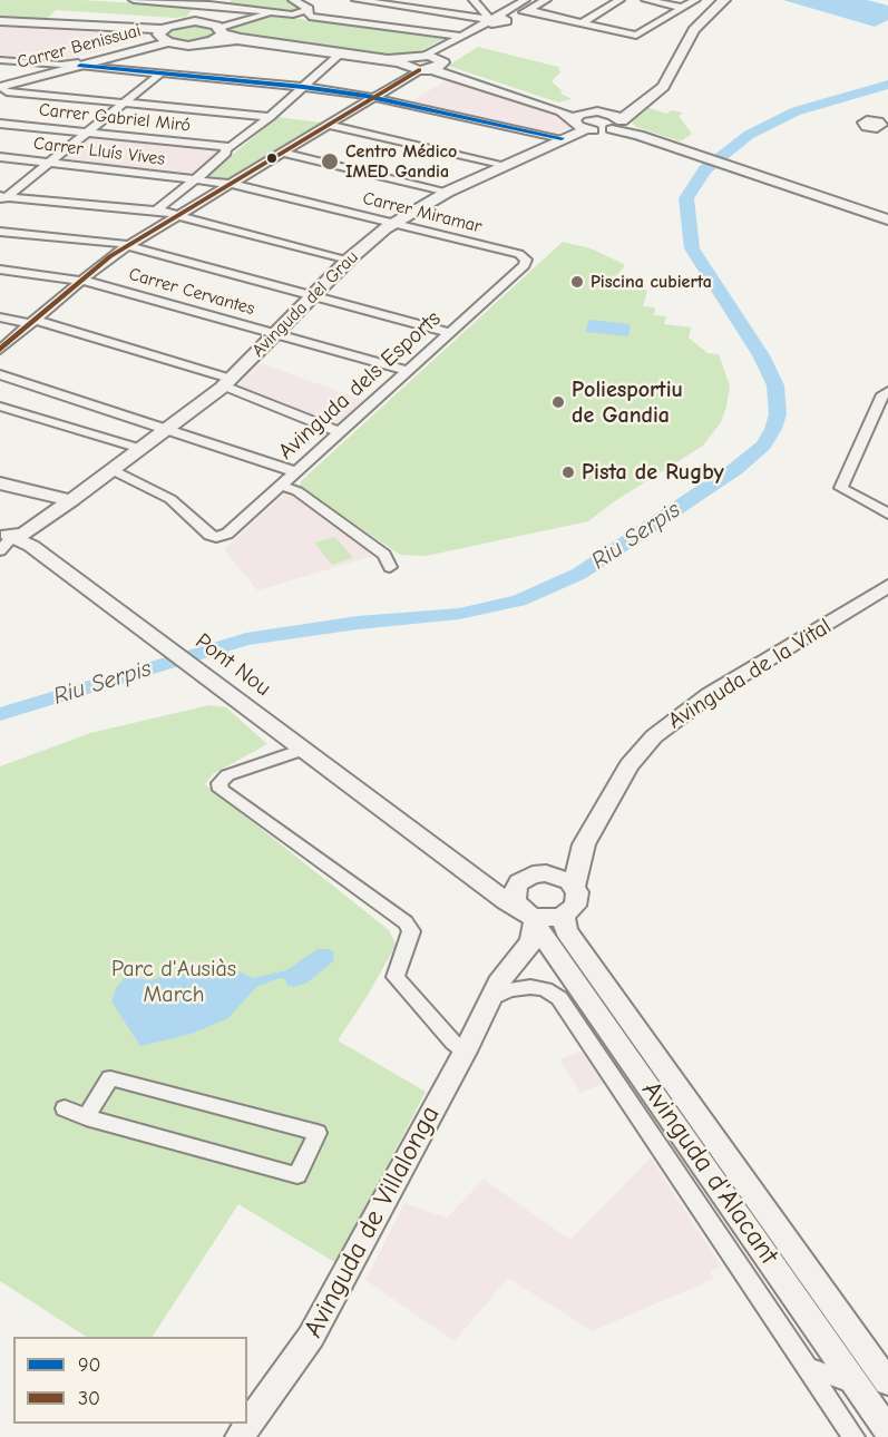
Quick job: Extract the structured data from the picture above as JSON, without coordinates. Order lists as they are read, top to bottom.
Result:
{
  "streets": {
    "main road": [
      "Carrer Benissuai",
      "Avinguda del Grau",
      "Pont Nou",
      "Avinguda de la Vital",
      "Avinguda d'Alacant",
      "Avinguda de Villalonga"
    ],
    "street": [
      "Carrer Gabriel Miró",
      "Carrer Lluís Vives",
      "Carrer Miramar",
      "Carrer Cervantes",
      "Avinguda dels Esports"
    ]
  },
  "crossings": [
    ["Carrer Lluís Vives", "Carrer Miramar"],
    ["Carrer Miramar", "Avinguda del Grau"],
    ["Carrer Miramar", "Avinguda dels Esports"],
    ["Carrer Cervantes", "Avinguda del Grau"],
    ["Carrer Cervantes", "Avinguda dels Esports"],
    ["Avinguda del Grau", "Avinguda dels Esports"],
    ["Avinguda del Grau", "Pont Nou"],
    ["Pont Nou", "Avinguda d'Alacant"],
    ["Avinguda de la Vital", "Avinguda d'Alacant"],
    ["Avinguda de la Vital", "Avinguda de Villalonga"],
    ["Avinguda d'Alacant", "Avinguda de Villalonga"]
  ],
  "water": ["Riu Serpis"],
  "parks": ["Parc d'Ausiàs March"],
  "places": [
    "Centro Médico IMED Gandia",
    "Piscina cubierta",
    "Poliesportiu de Gandia",
    "Pista de Rugby"
  ],
  "lines": ["transit line 90", "transit line 30"],
  "legend": ["90", "30"]
}
